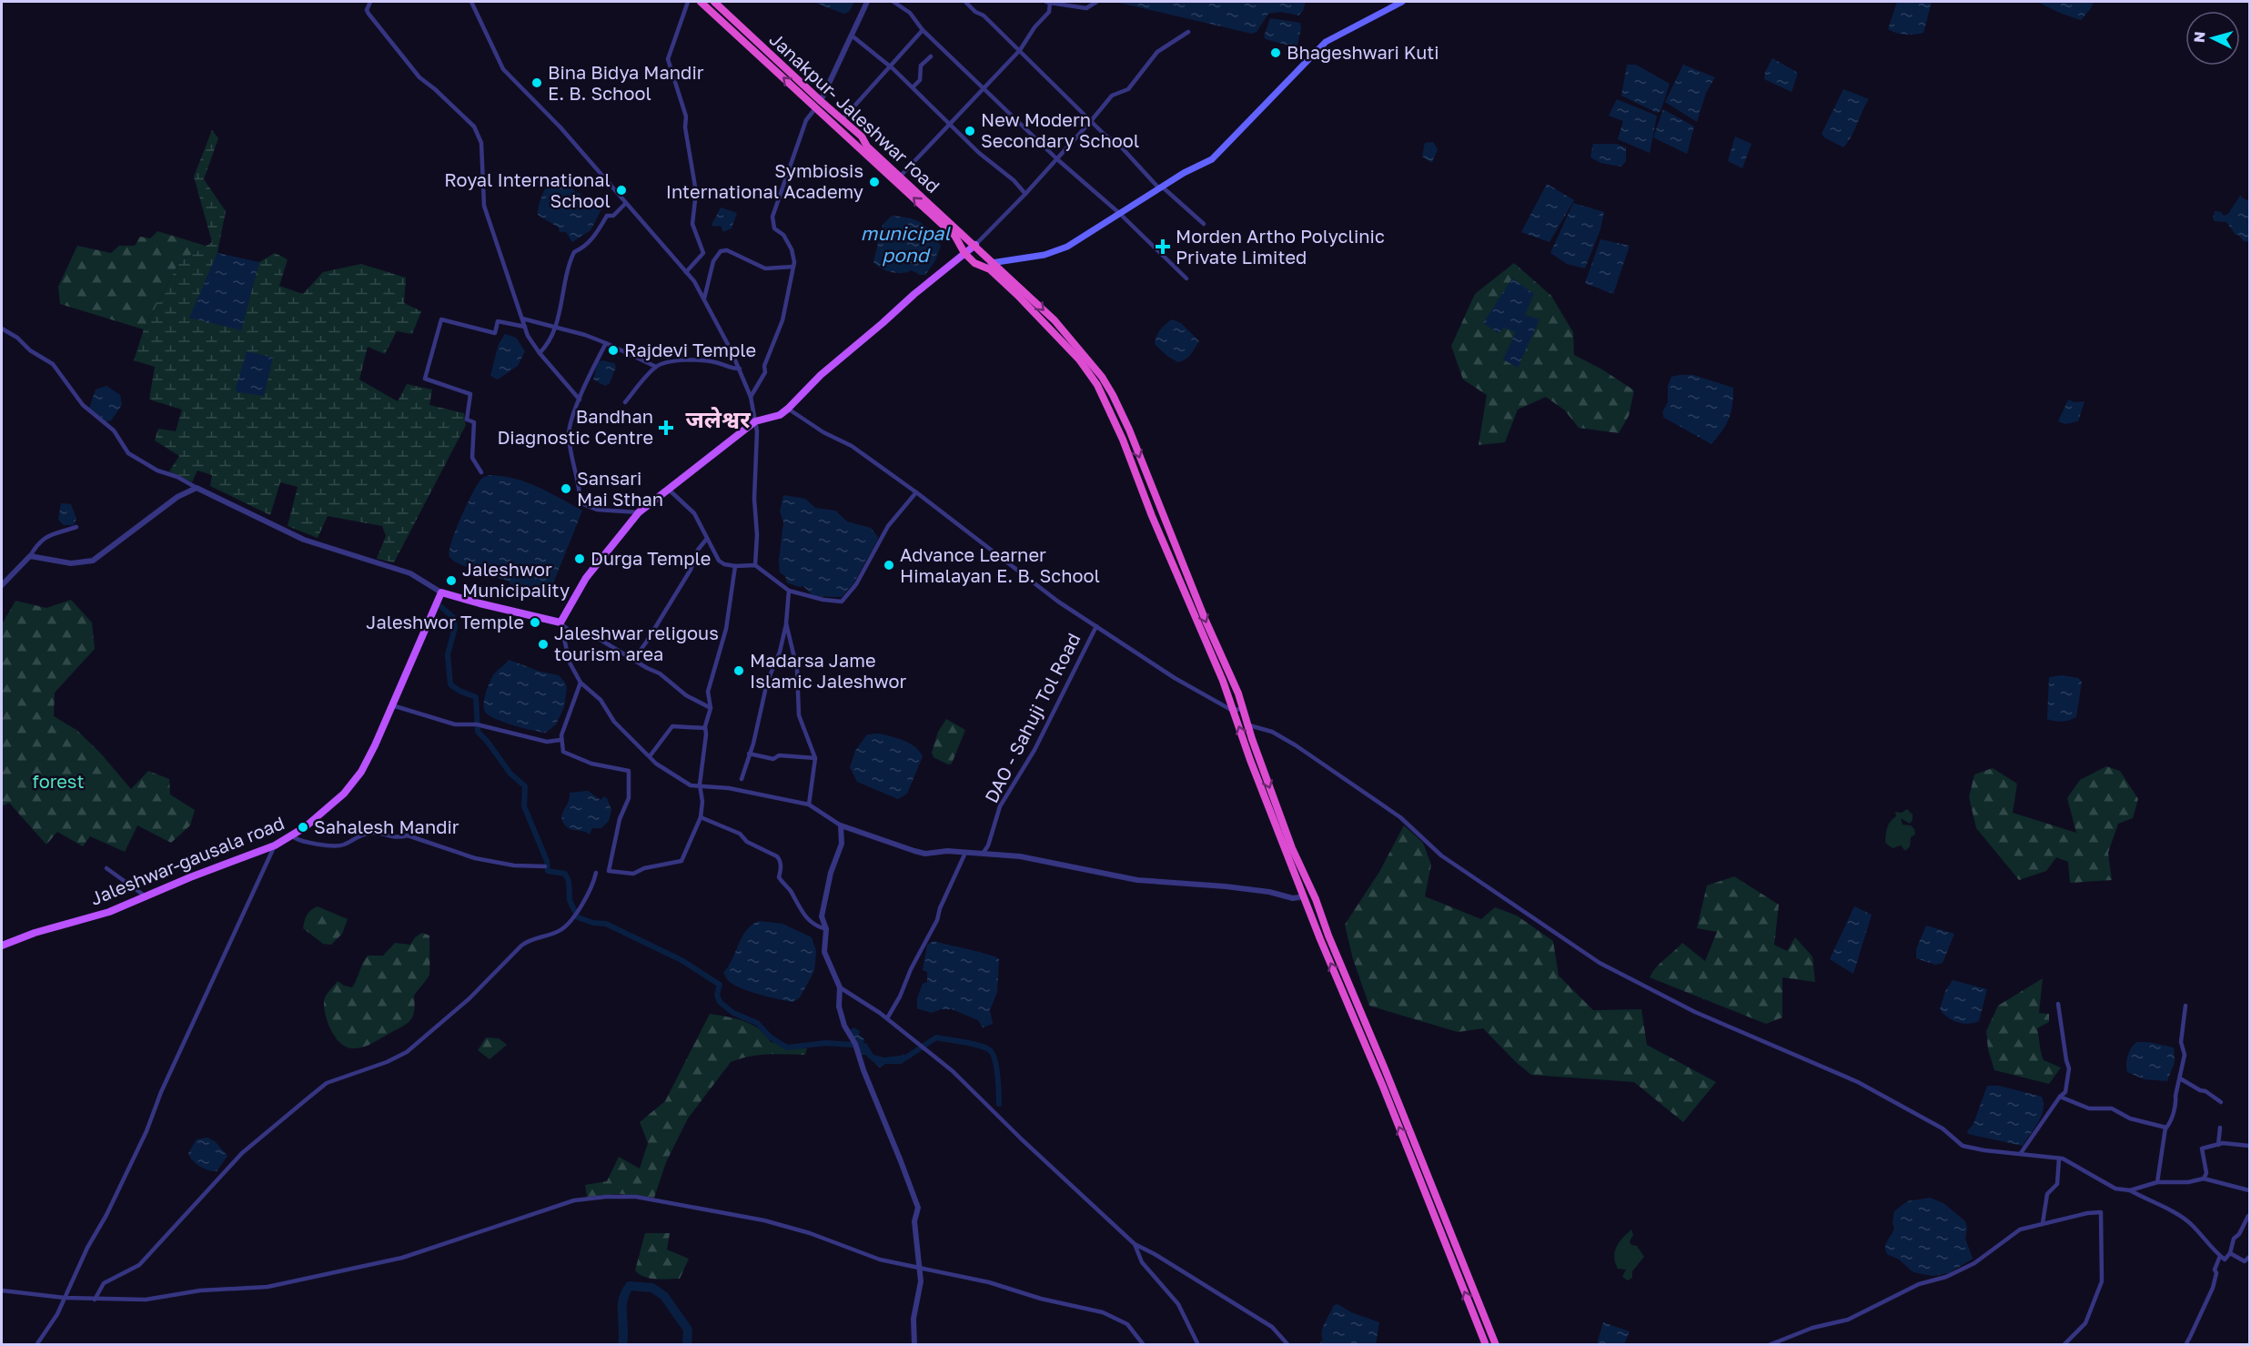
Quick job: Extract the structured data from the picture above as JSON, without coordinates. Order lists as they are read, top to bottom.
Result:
{
  "streets": {
    "highway": ["Janakpur- Jaleshwar road"],
    "main road": ["Jaleshwar-gausala road"],
    "street": ["DAO - Sahuji Tol Road"]
  },
  "districts": ["जलेश्वर"],
  "water": ["municipal pond"],
  "parks": ["forest"],
  "places": {
    "other": [
      "Bhageshwari Kuti",
      "Bina Bidya Mandir E. B. School",
      "New Modern Secondary School",
      "Symbiosis International Academy",
      "Royal International School",
      "Rajdevi Temple",
      "Sansari Mai Sthan",
      "Durga Temple",
      "Advance Learner Himalayan E. B. School",
      "Jaleshwor Municipality",
      "Jaleshwor Temple",
      "Jaleshwar religous tourism area",
      "Madarsa Jame Islamic Jaleshwor",
      "Sahalesh Mandir"
    ],
    "health": ["Morden Artho Polyclinic Private Limited", "Bandhan Diagnostic Centre"]
  },
  "north": "left"
}
